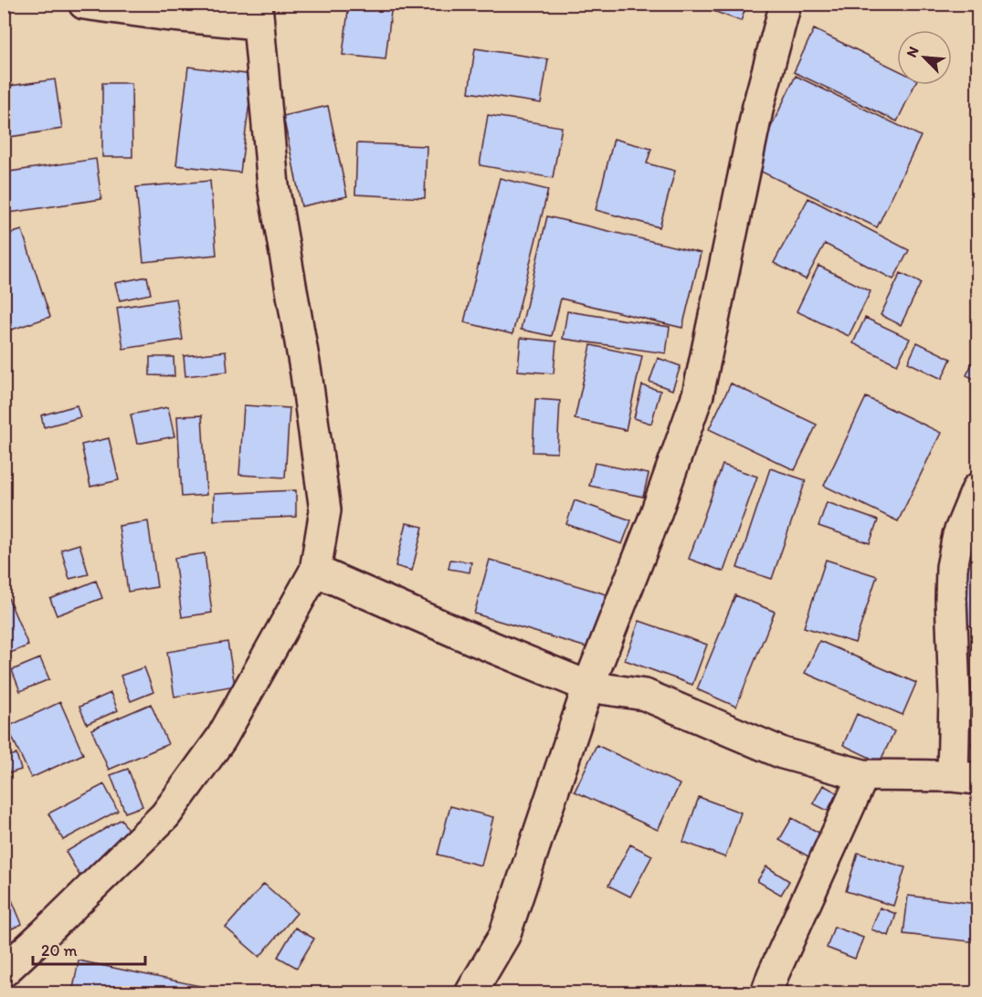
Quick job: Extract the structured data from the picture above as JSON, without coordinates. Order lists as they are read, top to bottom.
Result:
{
  "scale_bar": "20 m",
  "north": "top left"
}
